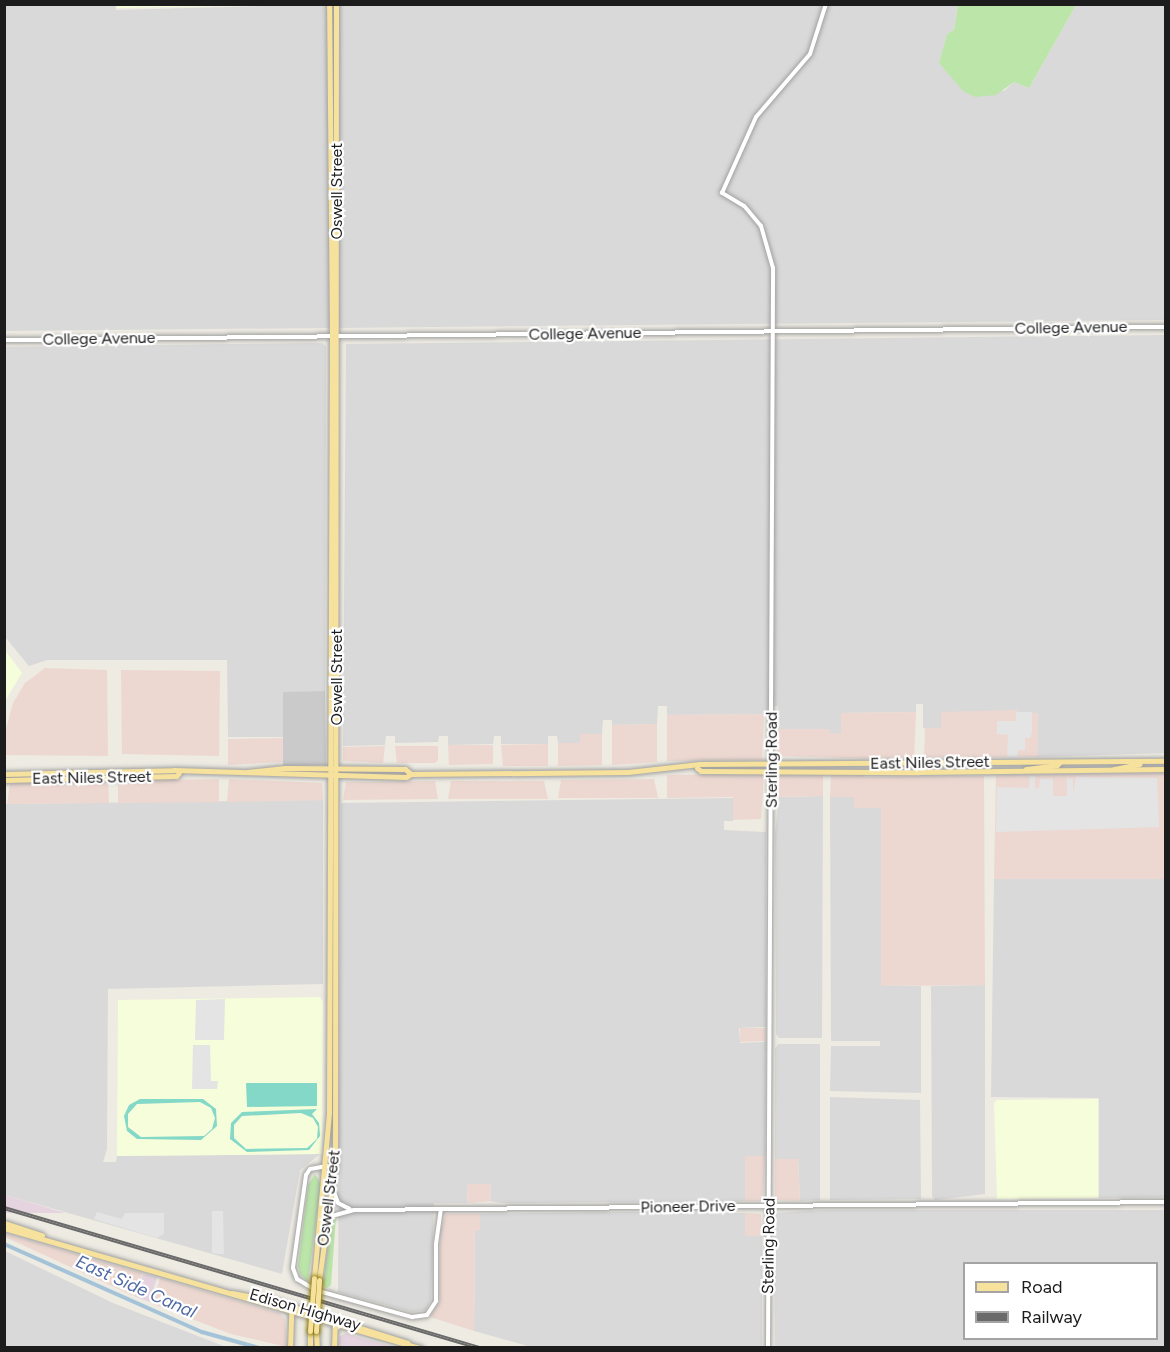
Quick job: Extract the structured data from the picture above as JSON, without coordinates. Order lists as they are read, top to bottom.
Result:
{
  "streets": {
    "main road": ["Oswell Street", "East Niles Street", "Edison Highway"],
    "street": ["College Avenue", "Sterling Road", "Pioneer Drive"]
  },
  "crossings": [
    ["Oswell Street", "College Avenue"],
    ["Oswell Street", "East Niles Street"],
    ["Oswell Street", "Pioneer Drive"],
    ["College Avenue", "Sterling Road"],
    ["Sterling Road", "East Niles Street"],
    ["Sterling Road", "Pioneer Drive"]
  ],
  "water": ["East Side Canal"],
  "legend": ["Road", "Railway"]
}
